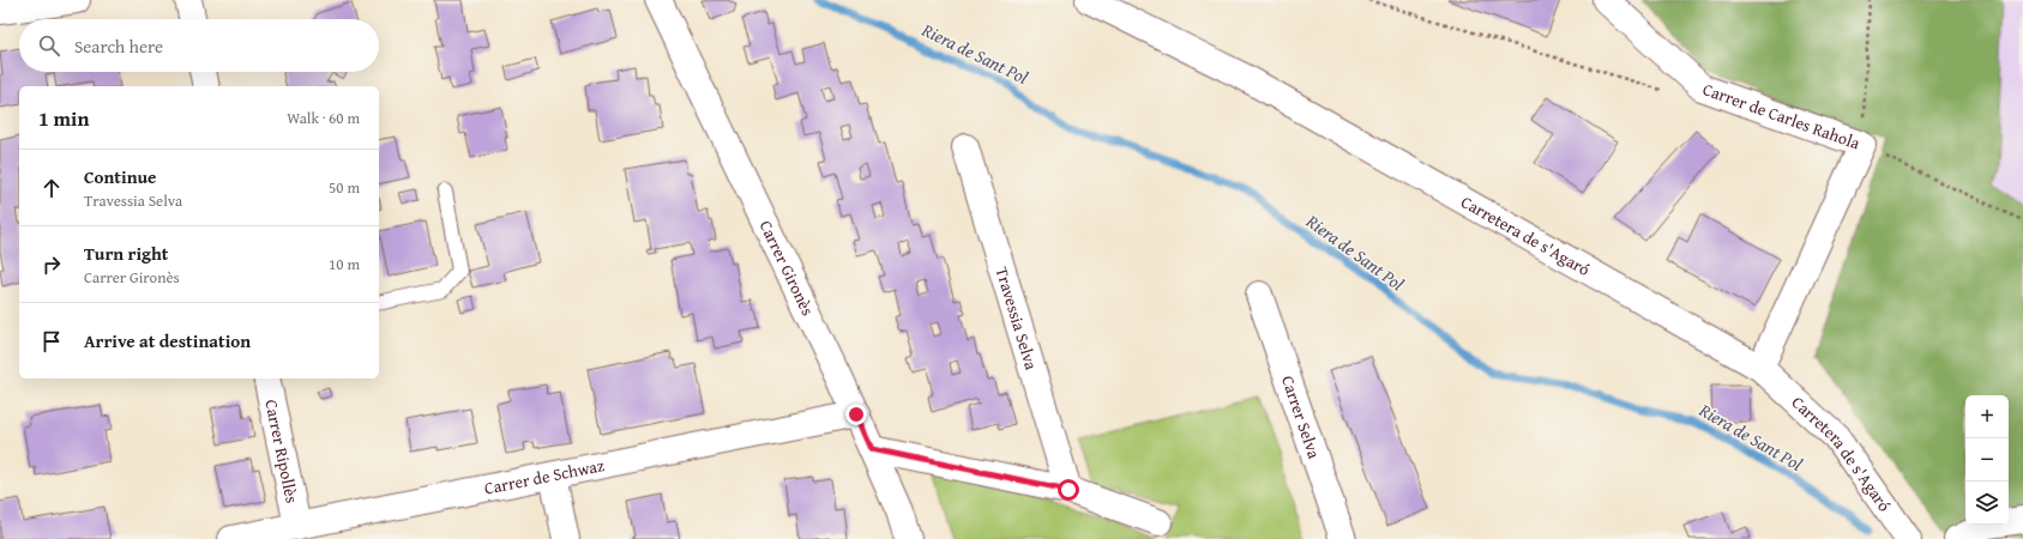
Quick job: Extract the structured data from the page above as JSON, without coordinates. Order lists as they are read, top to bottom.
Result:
{
  "streets": {
    "street": [
      "Carrer de Carles Rahola",
      "Carretera de s'Agaró",
      "Carrer Gironès",
      "Travessia Selva",
      "Carrer Selva",
      "Carrer Ripollès",
      "Carrer de Schwaz"
    ]
  },
  "crossings": [
    ["Carrer de Carles Rahola", "Carretera de s'Agaró"],
    ["Carrer Gironès", "Carrer de Schwaz"],
    ["Carrer Ripollès", "Carrer de Schwaz"]
  ],
  "water": ["Riera de Sant Pol"],
  "page": {
    "search": "Search here",
    "heading": ["1 min", "Walk · 60 m"],
    "list": [
      ["Continue", "Travessia Selva", "50 m"],
      ["Turn right", "Carrer Gironès", "10 m"],
      "Arrive at destination"
    ],
    "map_buttons": ["+", "−"]
  }
}
